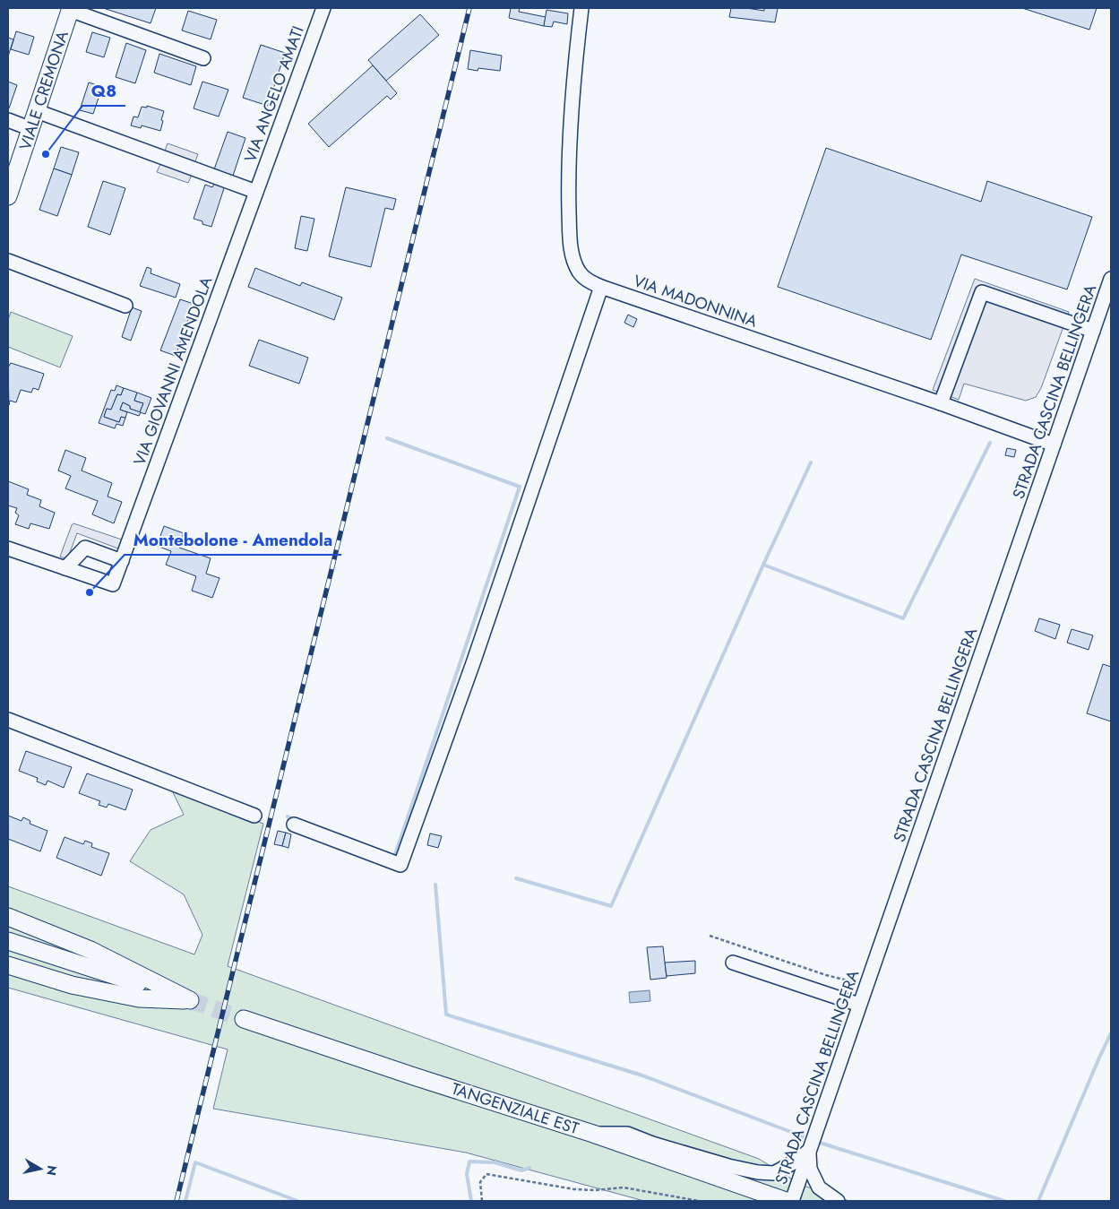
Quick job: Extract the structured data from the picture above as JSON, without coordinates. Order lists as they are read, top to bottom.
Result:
{
  "streets": {
    "main road": ["VIALE CREMONA", "TANGENZIALE EST"],
    "street": [
      "VIA ANGELO AMATI",
      "VIA MADONNINA",
      "VIA GIOVANNI AMENDOLA",
      "STRADA CASCINA BELLINGERA"
    ]
  },
  "crossings": [
    ["VIA ANGELO AMATI", "VIA GIOVANNI AMENDOLA"],
    ["VIA MADONNINA", "STRADA CASCINA BELLINGERA"]
  ],
  "places": ["Q8", "Montebolone - Amendola"],
  "north": "right"
}
